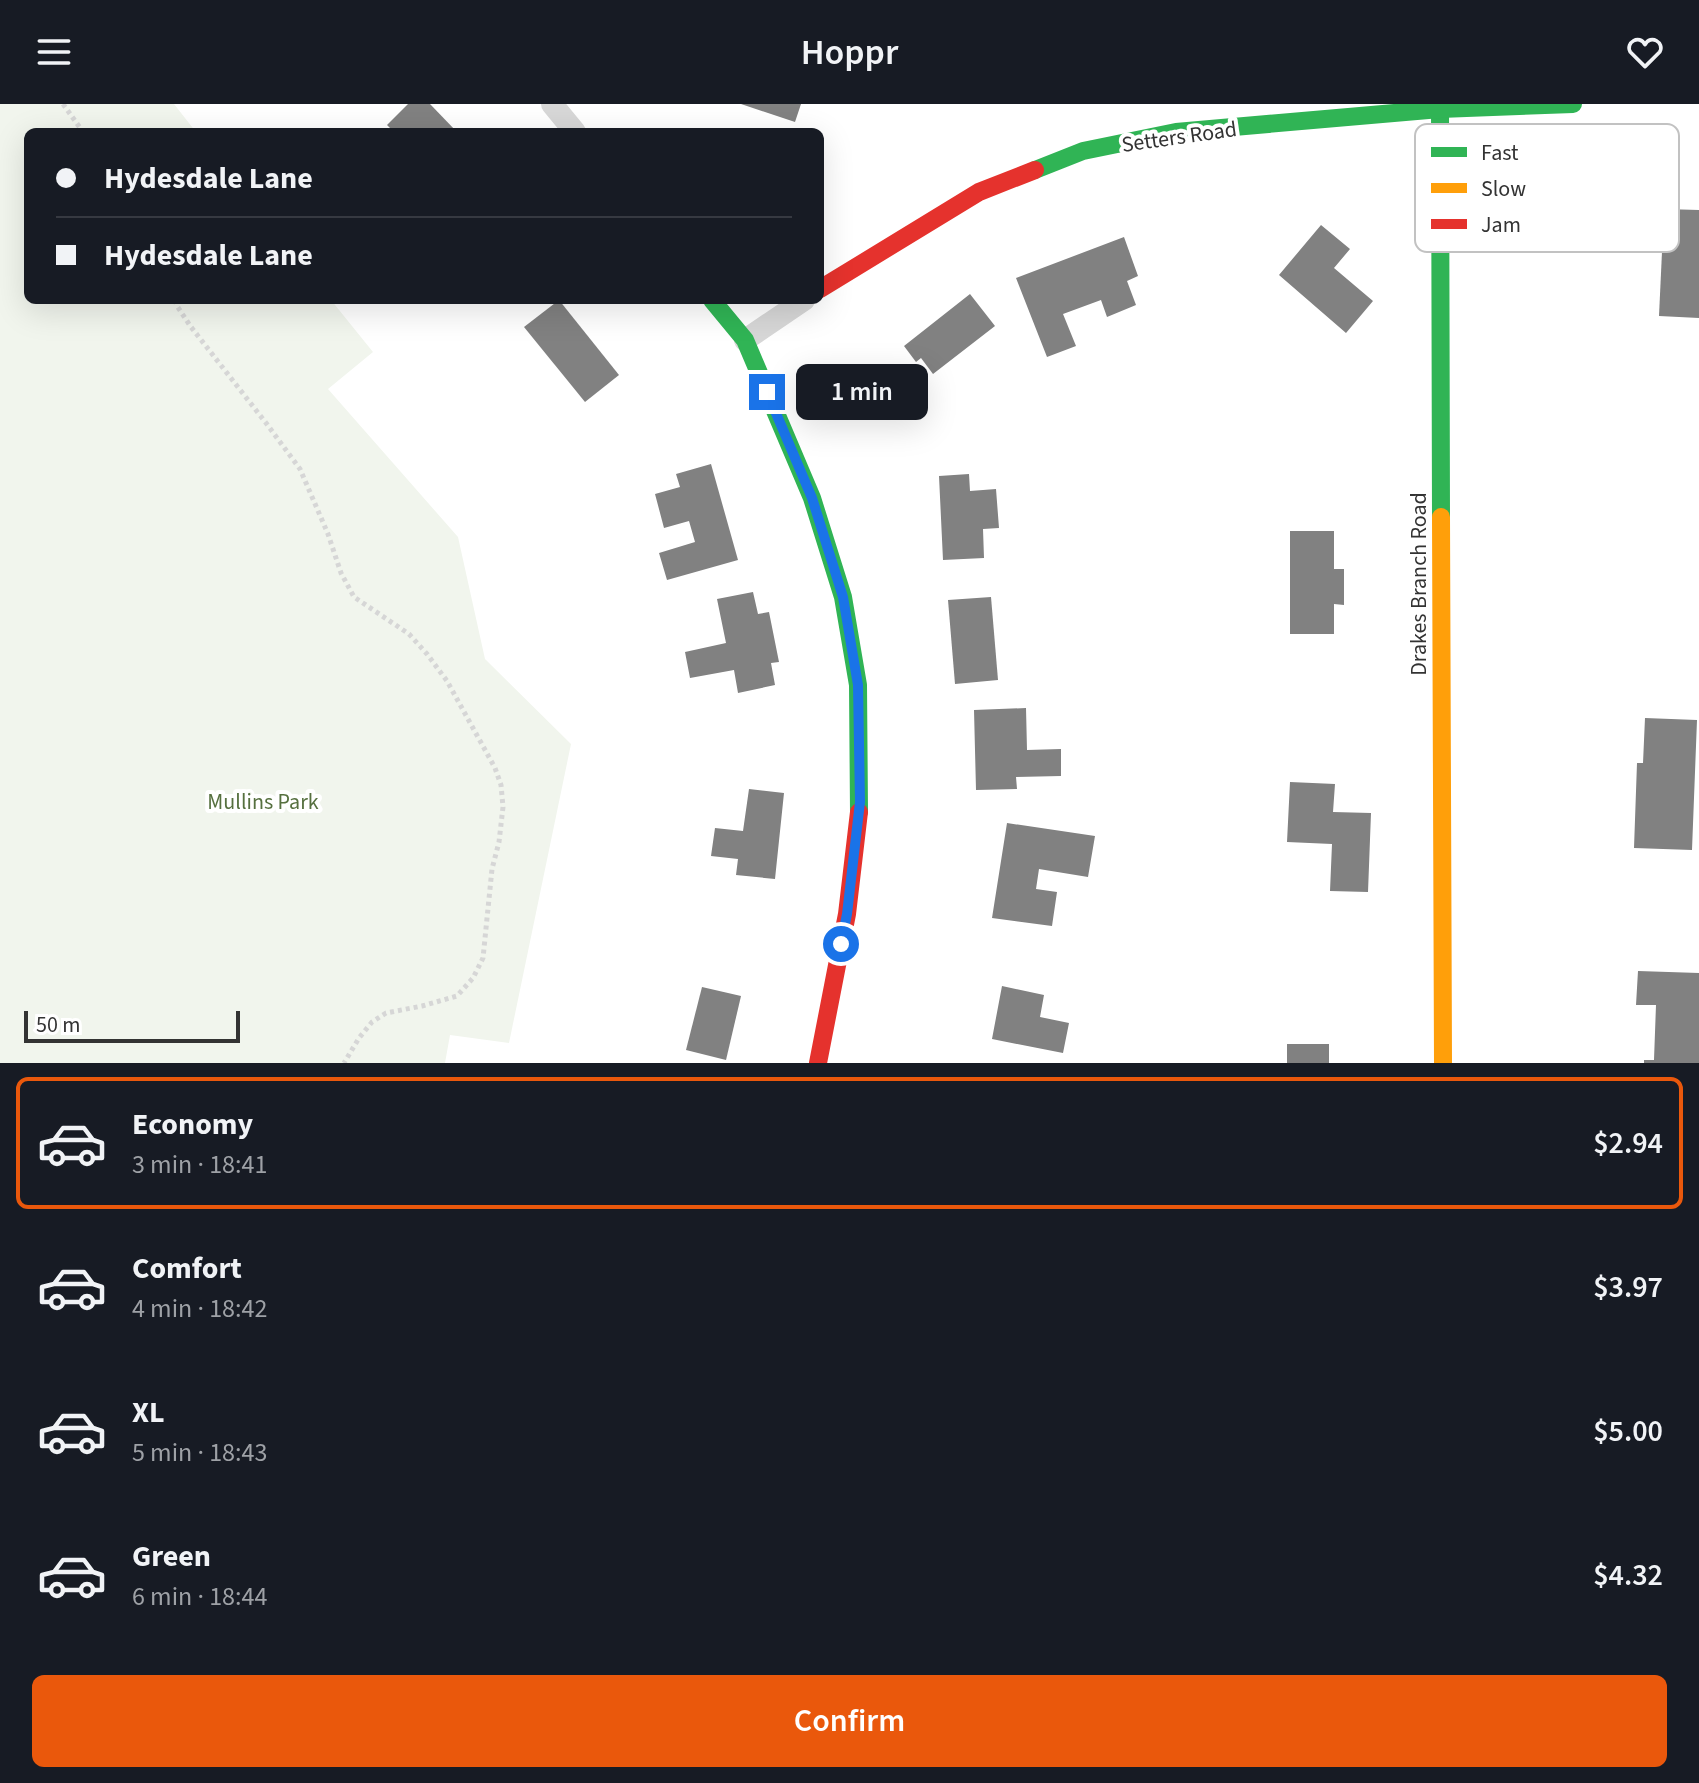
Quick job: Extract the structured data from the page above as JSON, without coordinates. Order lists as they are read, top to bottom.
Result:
{
  "streets": {
    "street": ["Setters Road", "Drakes Branch Road"]
  },
  "parks": ["Mullins Park"],
  "legend": ["Fast", "Slow", "Jam"],
  "scale_bar": "50 m",
  "page": {
    "header": "Hoppr",
    "banner": ["Hydesdale Lane", "Hydesdale Lane"],
    "bubble": "1 min",
    "scale": "50 m",
    "list": [
      {
        "name": "Economy",
        "note": "3 min · 18:41",
        "value": "$2.94"
      },
      {
        "name": "Comfort",
        "note": "4 min · 18:42",
        "value": "$3.97"
      },
      {
        "name": "XL",
        "note": "5 min · 18:43",
        "value": "$5.00"
      },
      {
        "name": "Green",
        "note": "6 min · 18:44",
        "value": "$4.32"
      }
    ],
    "buttons": "Confirm"
  }
}
